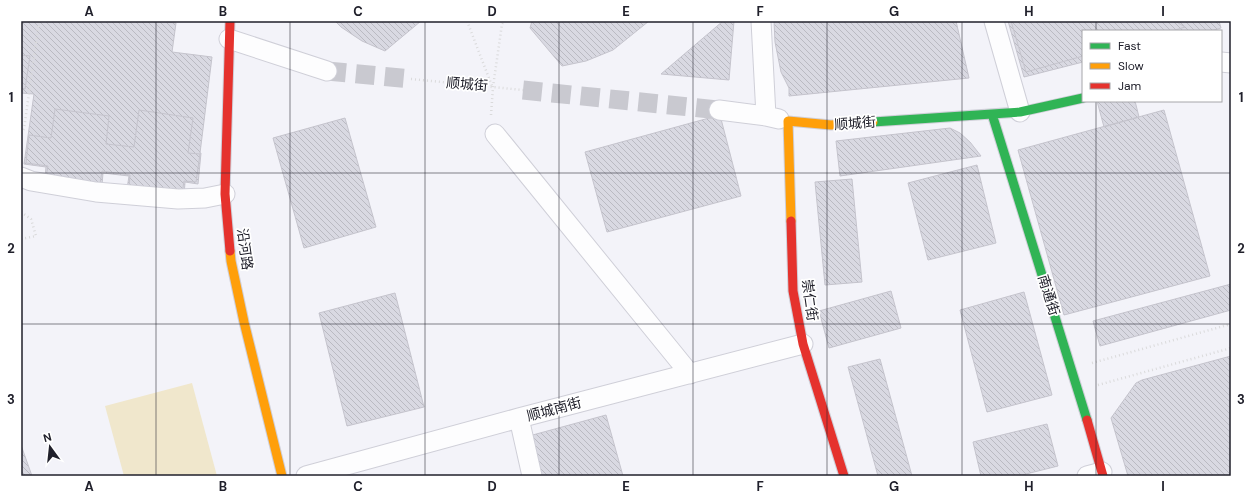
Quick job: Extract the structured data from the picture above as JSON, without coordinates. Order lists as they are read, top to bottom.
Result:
{
  "streets": {
    "street": [
      "顺城街",
      "沿河路",
      "南通街",
      "崇仁街",
      "顺城南街"
    ]
  },
  "crossings": [
    ["顺城街", "南通街"],
    ["顺城街", "崇仁街"],
    ["崇仁街", "顺城南街"]
  ],
  "legend": ["Fast", "Slow", "Jam"],
  "north": "top",
  "grid": {
    "columns": [
      "A",
      "B",
      "C",
      "D",
      "E",
      "F",
      "G",
      "H",
      "I"
    ],
    "rows": ["1", "2", "3"]
  }
}
